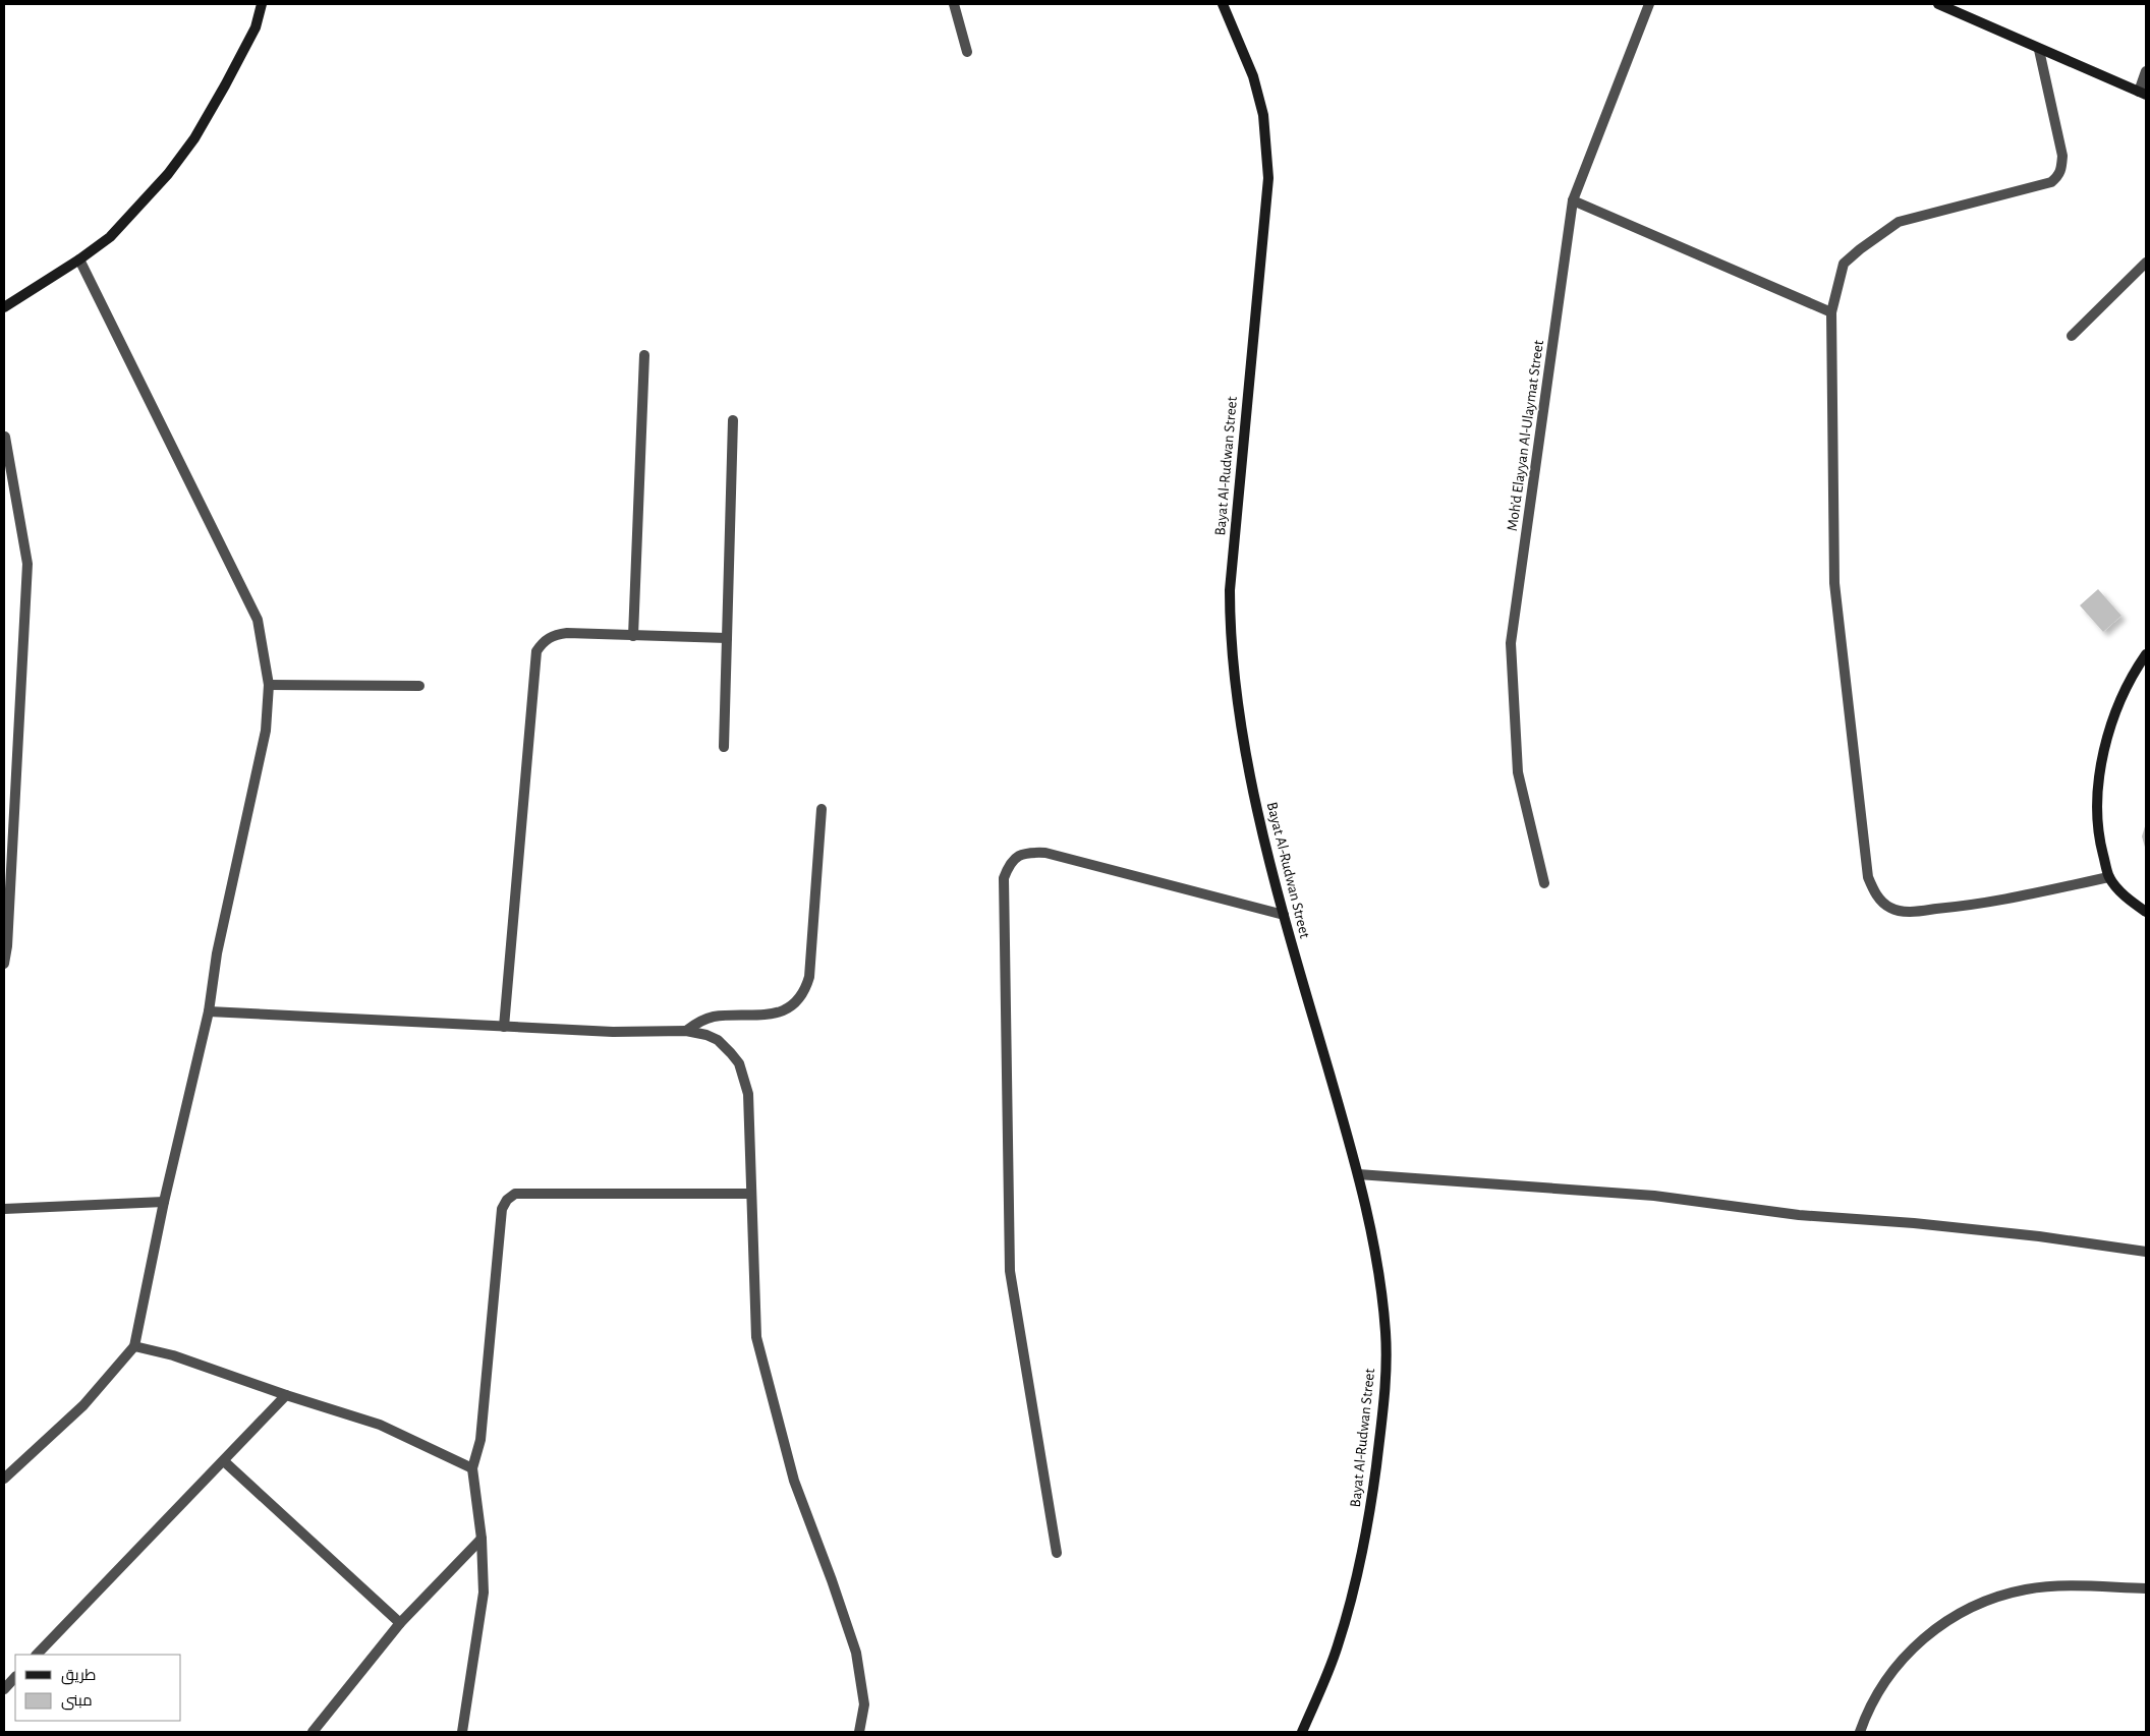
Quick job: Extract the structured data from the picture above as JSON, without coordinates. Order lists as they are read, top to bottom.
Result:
{
  "streets": {
    "street": ["Moh’d Elayyan Al-Ulaymat Street", "Bayat Al-Rudwan Street"]
  },
  "legend": ["طريق", "مبنى"]
}
